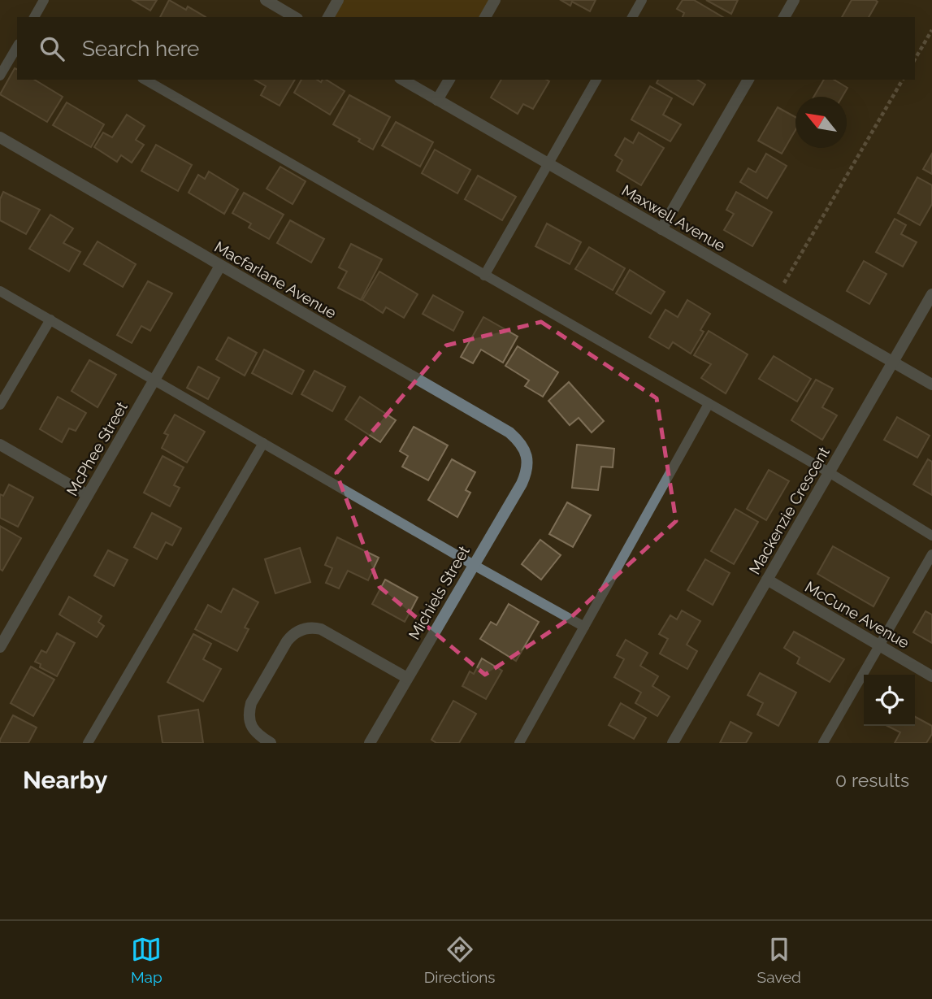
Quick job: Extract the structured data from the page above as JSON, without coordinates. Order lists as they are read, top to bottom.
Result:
{
  "streets": {
    "street": [
      "Maxwell Avenue",
      "Macfarlane Avenue",
      "McPhee Street",
      "Mackenzie Crescent",
      "Michiels Street",
      "McCune Avenue"
    ]
  },
  "crossings": [
    ["Maxwell Avenue", "Mackenzie Crescent"],
    ["Macfarlane Avenue", "McPhee Street"],
    ["Macfarlane Avenue", "Michiels Street"],
    ["Mackenzie Crescent", "McCune Avenue"]
  ],
  "north": "top left",
  "page": {
    "search": "Search here",
    "heading": ["Nearby", "0 results"],
    "nav": ["Map", "Directions", "Saved"]
  }
}
